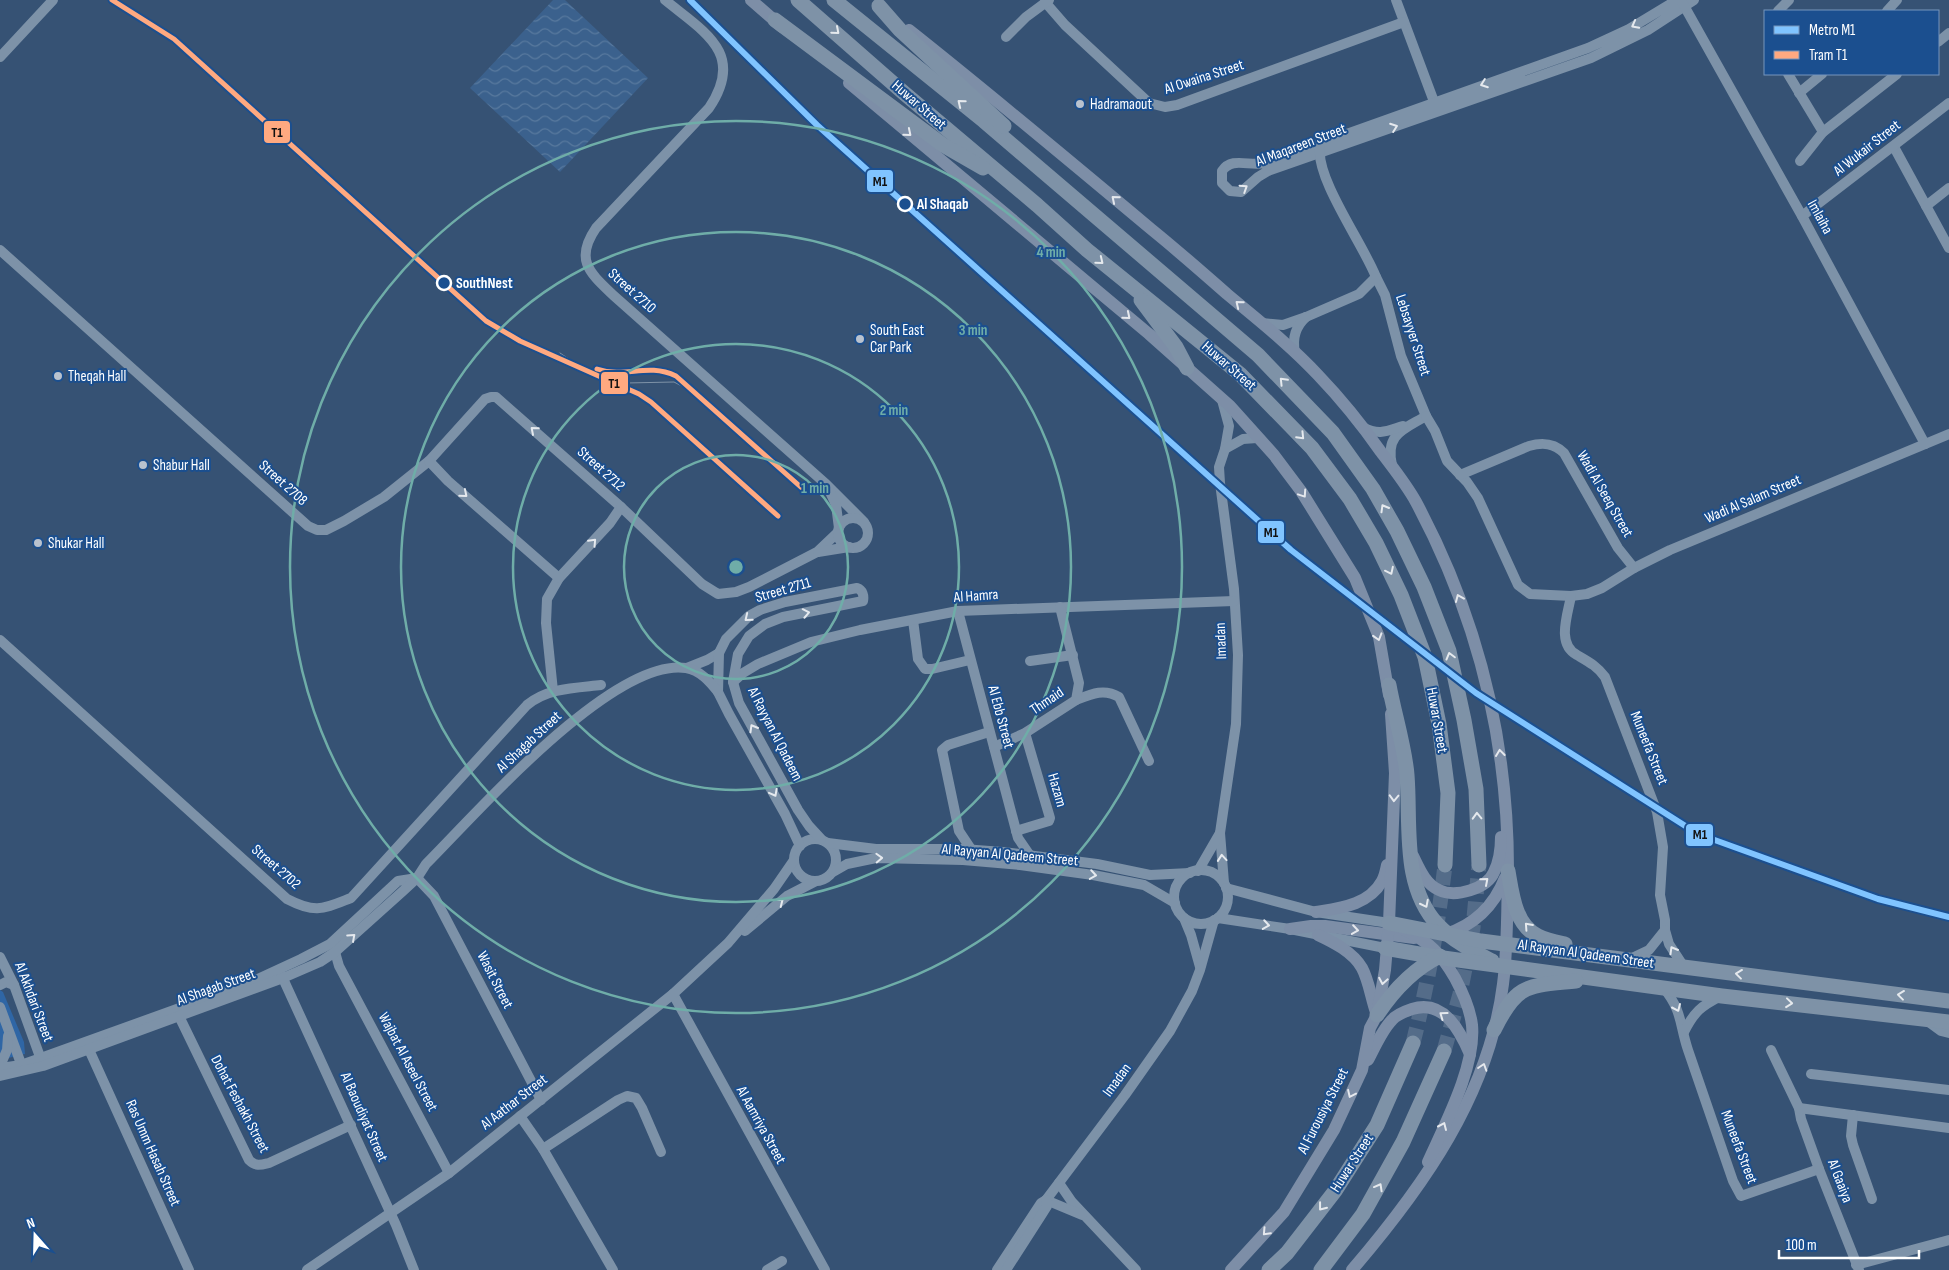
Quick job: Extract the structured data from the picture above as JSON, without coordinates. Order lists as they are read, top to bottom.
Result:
{
  "streets": {
    "highway": ["Huwar Street", "Al Rayyan Al Qadeem Street"],
    "main road": ["Al Furousiya Street"],
    "street": [
      "Al Owaina Street",
      "Al Maqareen Street",
      "Al Wukair Street",
      "Imlaiha",
      "Street 2710",
      "Lebsayyer Street",
      "Street 2712",
      "Street 2708",
      "Wadi Al Seeq Street",
      "Wadi Al Salam Street",
      "Street 2711",
      "Al Hamra",
      "Imadan",
      "Thmaid",
      "Al Ebb Street",
      "Al Rayyan Al Qadeem",
      "Al Shagab Street",
      "Muneefa Street",
      "Hazam",
      "Street 2702",
      "Wasit Street",
      "Al Akhdari Street",
      "Wajbat Al Aseel Street",
      "Al Aathar Street",
      "Dohat Feshakh Street",
      "Al Baoudiyat Street",
      "Al Aamriya Street",
      "Ras Umm Hasah Street",
      "Al Gaaiya"
    ]
  },
  "crossings": [
    ["Huwar Street", "Imadan"],
    ["Huwar Street", "Al Furousiya Street"],
    ["Al Maqareen Street", "Imlaiha"],
    ["Al Maqareen Street", "Lebsayyer Street"],
    ["Al Wukair Street", "Imlaiha"],
    ["Imlaiha", "Wadi Al Salam Street"],
    ["Lebsayyer Street", "Wadi Al Seeq Street"],
    ["Lebsayyer Street", "Wadi Al Salam Street"],
    ["Street 2712", "Street 2708"],
    ["Street 2712", "Street 2702"],
    ["Wadi Al Seeq Street", "Wadi Al Salam Street"],
    ["Wadi Al Salam Street", "Muneefa Street"],
    ["Street 2711", "Al Rayyan Al Qadeem"],
    ["Street 2711", "Al Shagab Street"],
    ["Al Hamra", "Imadan"],
    ["Al Hamra", "Thmaid"],
    ["Al Hamra", "Al Ebb Street"],
    ["Al Hamra", "Al Rayyan Al Qadeem"],
    ["Imadan", "Al Rayyan Al Qadeem Street"],
    ["Thmaid", "Al Ebb Street"],
    ["Thmaid", "Hazam"],
    ["Al Ebb Street", "Hazam"],
    ["Al Ebb Street", "Al Rayyan Al Qadeem Street"],
    ["Al Rayyan Al Qadeem", "Al Shagab Street"],
    ["Al Rayyan Al Qadeem", "Al Rayyan Al Qadeem Street"],
    ["Al Rayyan Al Qadeem", "Al Aathar Street"],
    ["Al Shagab Street", "Wasit Street"],
    ["Al Shagab Street", "Al Akhdari Street"],
    ["Al Shagab Street", "Wajbat Al Aseel Street"],
    ["Al Shagab Street", "Dohat Feshakh Street"],
    ["Al Shagab Street", "Al Baoudiyat Street"],
    ["Al Shagab Street", "Ras Umm Hasah Street"],
    ["Muneefa Street", "Al Rayyan Al Qadeem Street"],
    ["Muneefa Street", "Al Gaaiya"],
    ["Al Rayyan Al Qadeem Street", "Al Aathar Street"],
    ["Al Rayyan Al Qadeem Street", "Al Furousiya Street"],
    ["Wasit Street", "Al Aathar Street"],
    ["Wajbat Al Aseel Street", "Al Aathar Street"],
    ["Al Aathar Street", "Al Baoudiyat Street"],
    ["Al Aathar Street", "Al Aamriya Street"],
    ["Dohat Feshakh Street", "Al Baoudiyat Street"]
  ],
  "one_way": ["Street 2711"],
  "places": [
    "Hadramaout",
    "Al Shaqab",
    "SouthNest",
    "South East Car Park",
    "Theqah Hall",
    "Shabur Hall",
    "Shukar Hall"
  ],
  "lines": ["metro line M1", "tram line T1"],
  "legend": ["Metro M1", "Tram T1"],
  "scale_bar": "100 m",
  "north": "top",
  "rings": [
    "4 min",
    "3 min",
    "2 min",
    "1 min"
  ]
}
